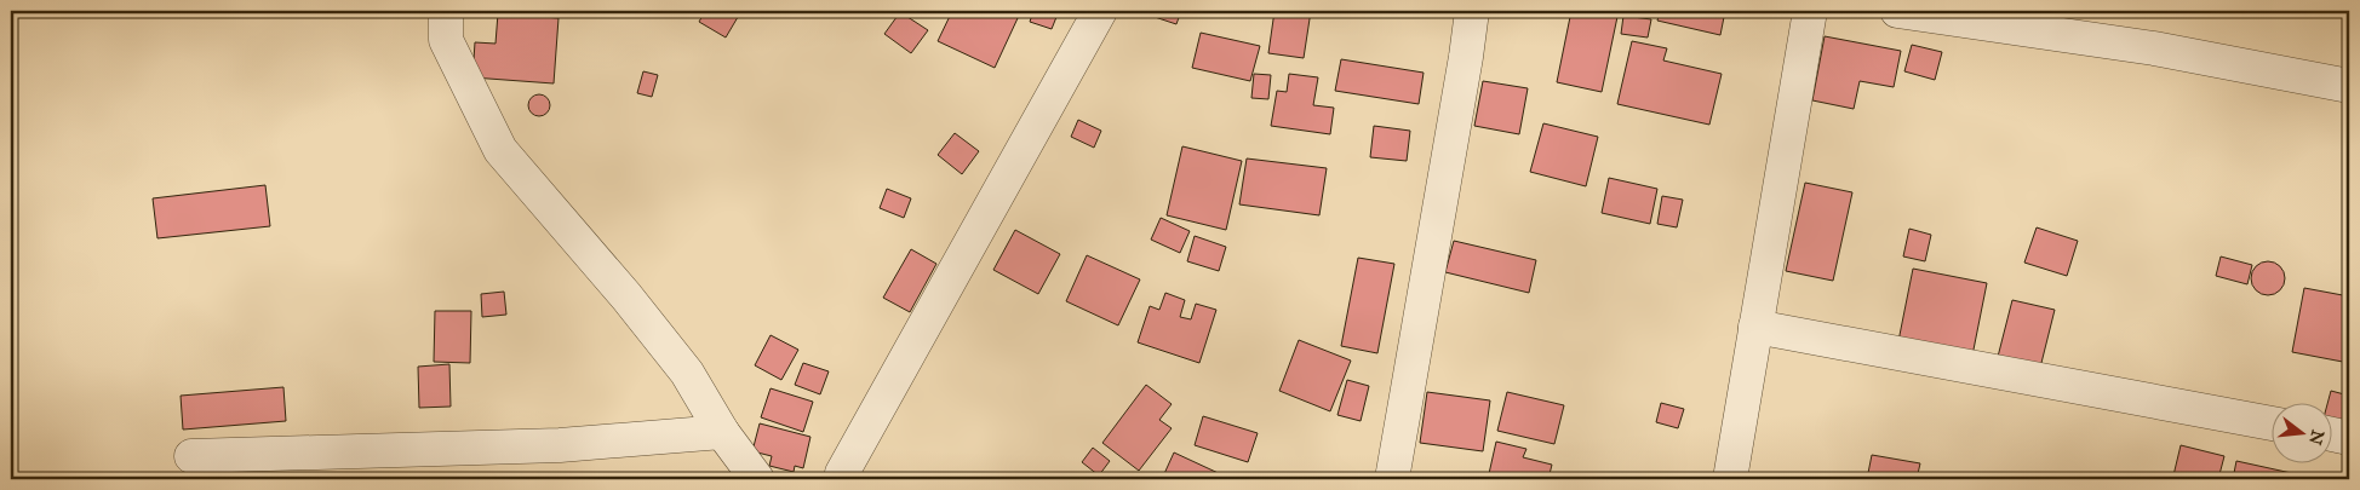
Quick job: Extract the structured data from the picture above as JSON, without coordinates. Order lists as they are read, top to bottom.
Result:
{
  "north": "right"
}
